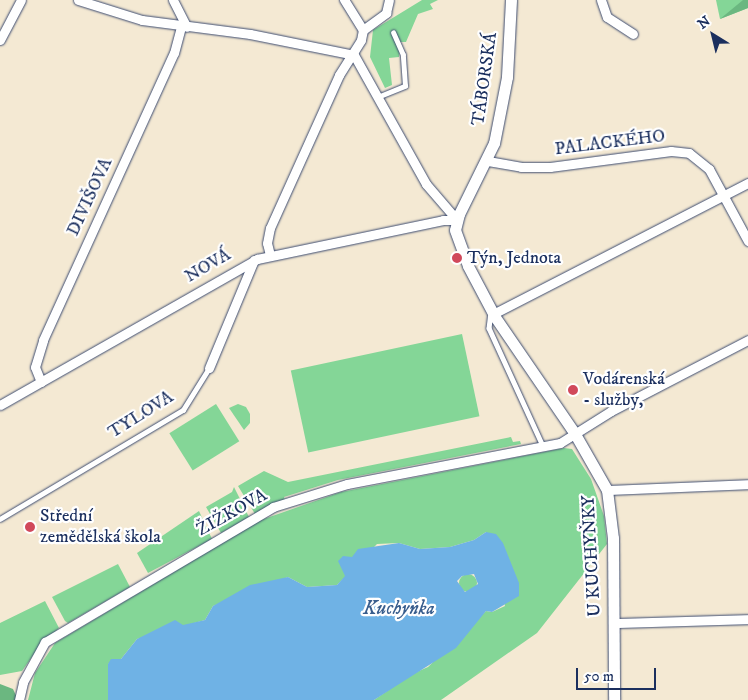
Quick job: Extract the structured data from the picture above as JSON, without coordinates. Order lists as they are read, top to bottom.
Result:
{
  "streets": {
    "street": [
      "TÁBORSKÁ",
      "PALACKÉHO",
      "DIVIŠOVA",
      "NOVÁ",
      "TYLOVA",
      "ŽIŽKOVA",
      "U KUCHYŇKY"
    ]
  },
  "crossings": [
    ["TÁBORSKÁ", "PALACKÉHO"],
    ["DIVIŠOVA", "NOVÁ"],
    ["NOVÁ", "TYLOVA"],
    ["NOVÁ", "U KUCHYŇKY"],
    ["ŽIŽKOVA", "U KUCHYŇKY"]
  ],
  "water": ["Kuchyňka"],
  "places": ["Týn, Jednota", "Vodárenská - služby,", "Střední zemědělská škola"],
  "scale_bar": "50 m",
  "north": "top left"
}
